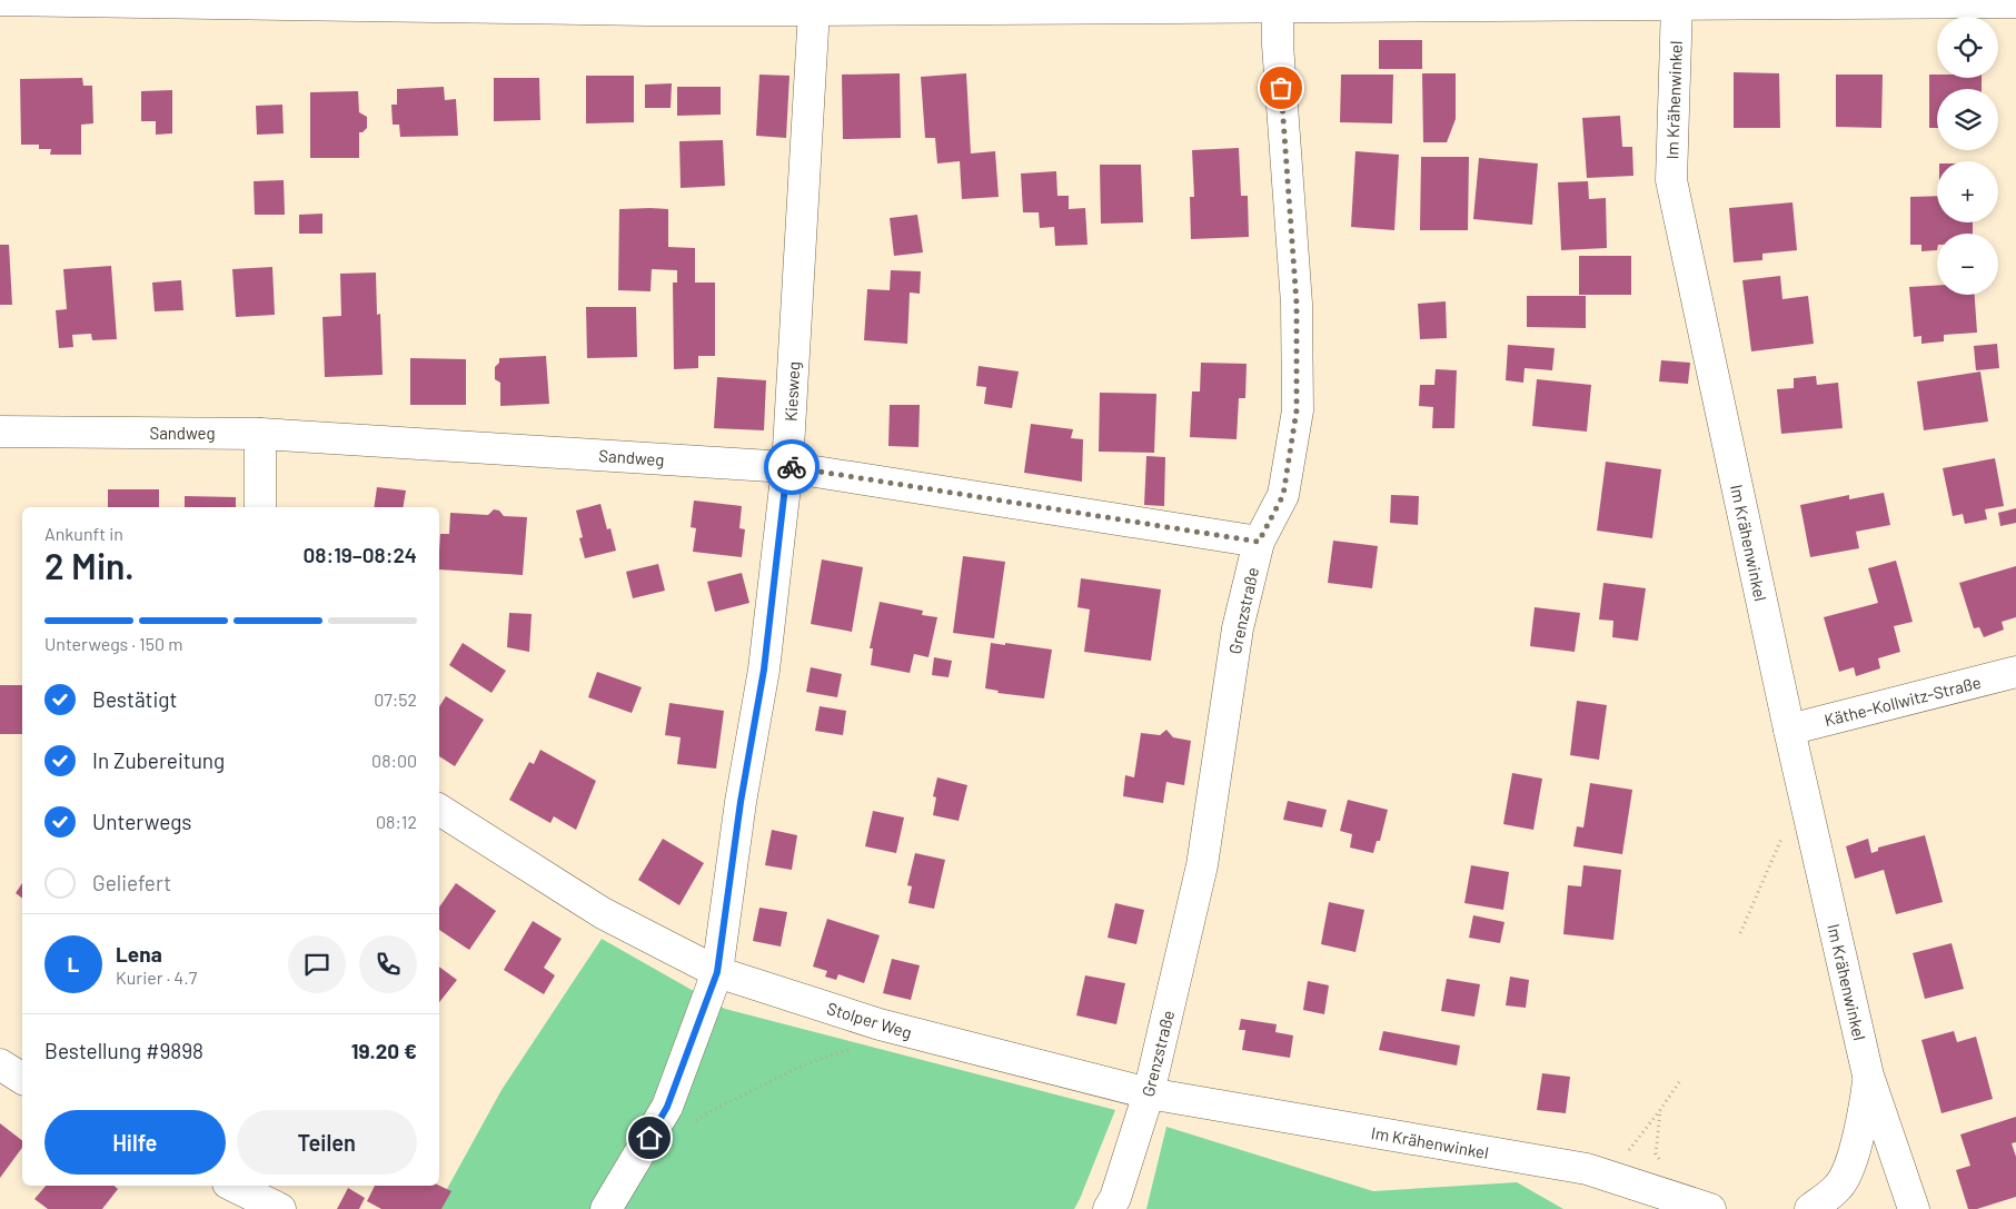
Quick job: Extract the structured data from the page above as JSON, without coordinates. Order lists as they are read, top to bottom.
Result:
{
  "streets": {
    "street": [
      "Im Krähenwinkel",
      "Kiesweg",
      "Sandweg",
      "Grenzstraße",
      "Käthe-Kollwitz-Straße",
      "Stolper Weg"
    ]
  },
  "crossings": [
    ["Im Krähenwinkel", "Käthe-Kollwitz-Straße"],
    ["Im Krähenwinkel", "Stolper Weg"],
    ["Kiesweg", "Sandweg"],
    ["Kiesweg", "Stolper Weg"],
    ["Sandweg", "Grenzstraße"],
    ["Grenzstraße", "Stolper Weg"]
  ],
  "page": {
    "map_buttons": ["+", "−"],
    "heading": ["2 Min.", "Ankunft in", "08:19–08:24"],
    "panel": [
      "Lena",
      "Kurier · 4.7",
      "Bestellung #9898",
      "19.20 €"
    ],
    "bar": "Unterwegs · 150 m",
    "list": [
      ["Bestätigt", "07:52"],
      ["In Zubereitung", "08:00"],
      ["Unterwegs", "08:12"],
      "Geliefert"
    ],
    "round": "L",
    "buttons": ["Hilfe", "Teilen"]
  }
}
